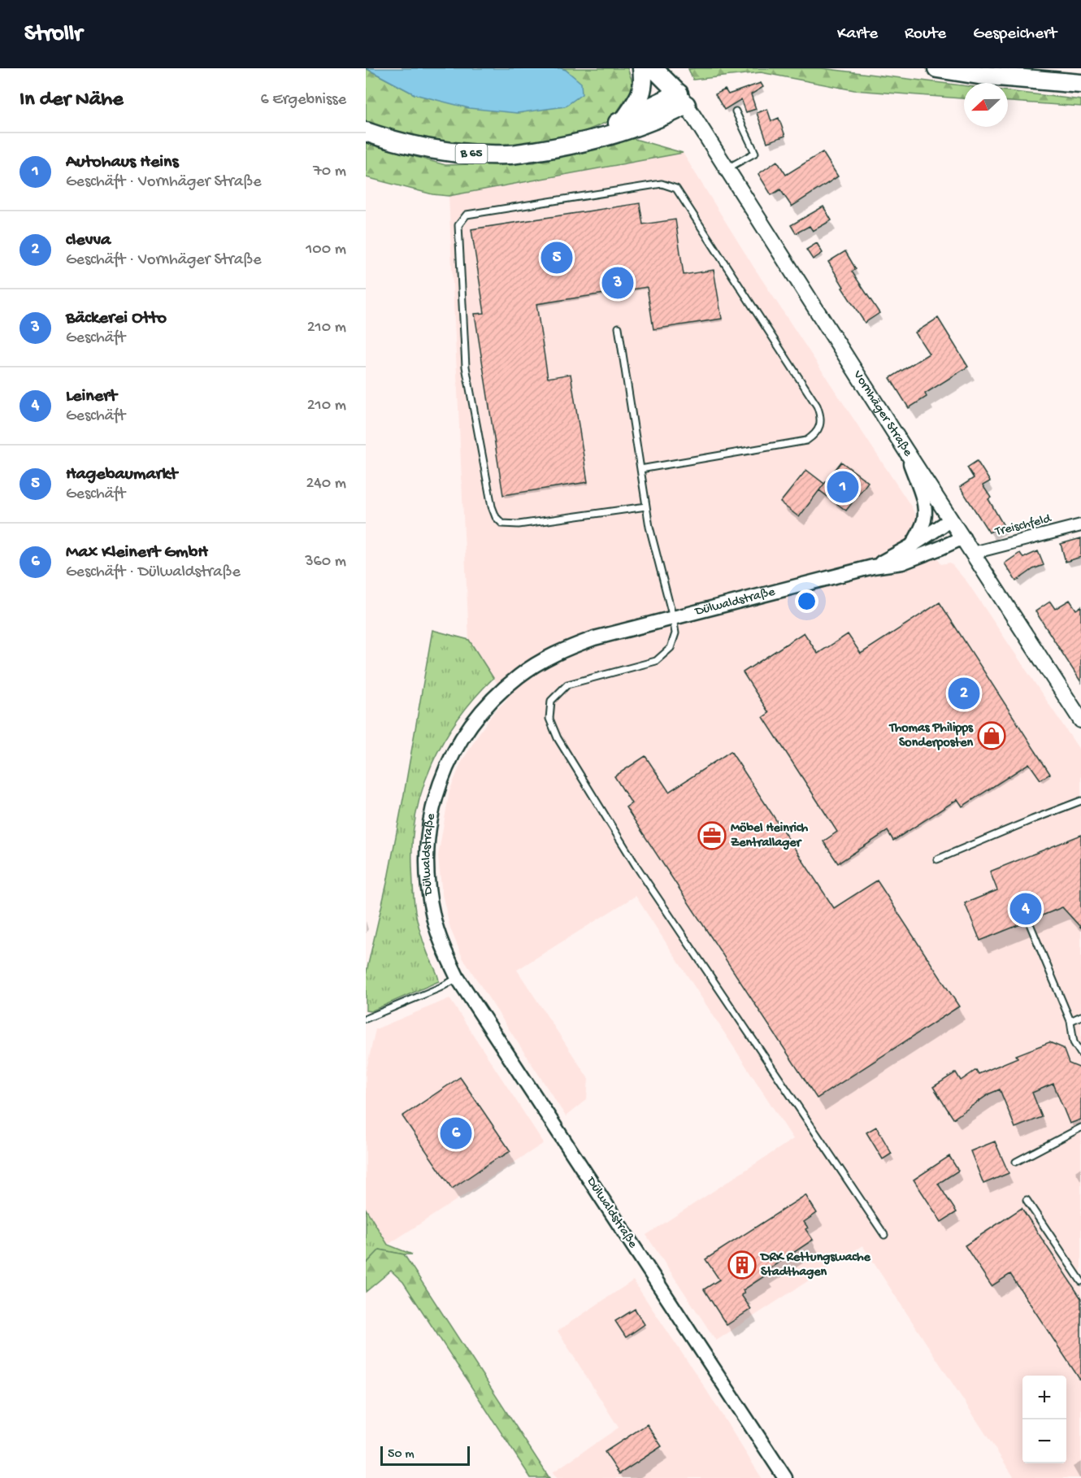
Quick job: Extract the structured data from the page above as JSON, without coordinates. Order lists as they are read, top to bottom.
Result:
{
  "streets": {
    "highway": ["B 65"],
    "main road": ["Vornhäger Straße"],
    "street": ["Treischfeld", "Dülwaldstraße"]
  },
  "crossings": [
    ["B 65", "Vornhäger Straße"],
    ["Vornhäger Straße", "Treischfeld"],
    ["Vornhäger Straße", "Dülwaldstraße"]
  ],
  "places": {
    "shop": ["Thomas Philipps Sonderposten"],
    "office": ["Möbel Heinrich Zentrallager"],
    "building": ["DRK Rettungswache Stadthagen"]
  },
  "scale_bar": "50 m",
  "north": "left",
  "page": {
    "header": "Strollr",
    "nav": ["Karte", "Route", "Gespeichert"],
    "heading": ["In der Nähe", "6 Ergebnisse"],
    "list": [
      {
        "mark": "1",
        "name": "Autohaus Heins",
        "note": "Geschäft · Vornhäger Straße",
        "value": "70 m"
      },
      {
        "mark": "2",
        "name": "clevva",
        "note": "Geschäft · Vornhäger Straße",
        "value": "100 m"
      },
      {
        "mark": "3",
        "name": "Bäckerei Otto",
        "note": "Geschäft",
        "value": "210 m"
      },
      {
        "mark": "4",
        "name": "Leinert",
        "note": "Geschäft",
        "value": "210 m"
      },
      {
        "mark": "5",
        "name": "Hagebaumarkt",
        "note": "Geschäft",
        "value": "240 m"
      },
      {
        "mark": "6",
        "name": "Max Kleinert GmbH",
        "note": "Geschäft · Dülwaldstraße",
        "value": "360 m"
      }
    ],
    "pins": [
      "5",
      "3",
      "1",
      "2",
      "4",
      "6"
    ],
    "map_buttons": ["+", "−"],
    "scale": "50 m"
  }
}
